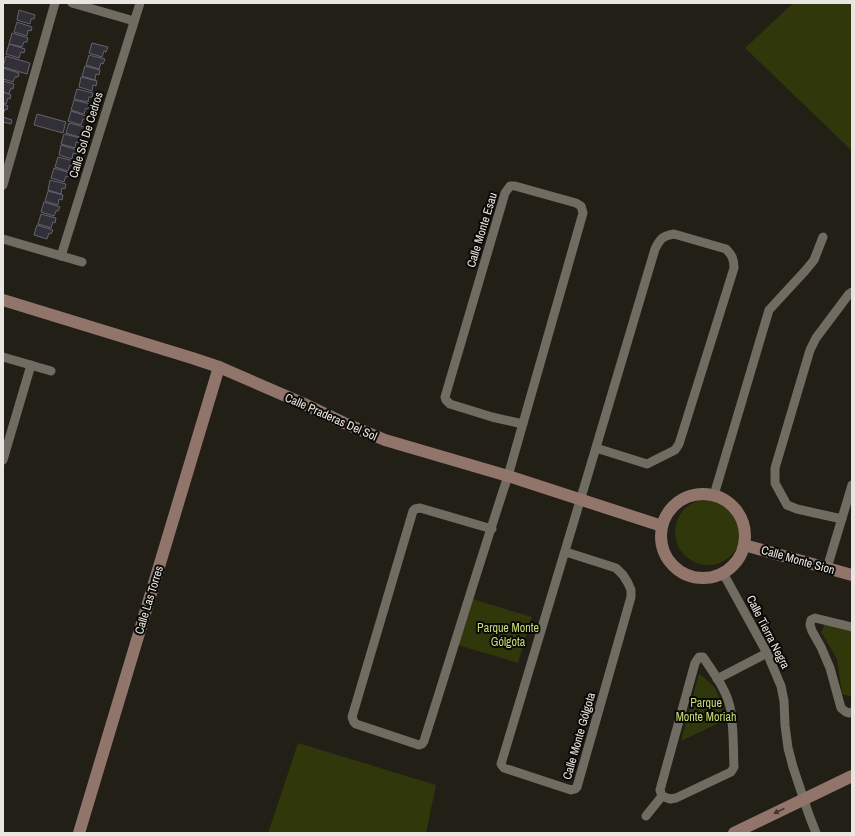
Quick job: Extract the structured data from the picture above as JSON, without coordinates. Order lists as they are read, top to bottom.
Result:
{
  "streets": {
    "street": [
      "Calle Sol De Cedros",
      "Calle Monte Esau",
      "Calle Praderas Del Sol",
      "Calle Monte Sion",
      "Calle Las Torres",
      "Calle Tierra Negra",
      "Calle Monte Gólgota"
    ]
  },
  "crossings": [
    ["Calle Monte Esau", "Calle Praderas Del Sol"],
    ["Calle Praderas Del Sol", "Calle Monte Sion"],
    ["Calle Praderas Del Sol", "Calle Las Torres"],
    ["Calle Praderas Del Sol", "Calle Tierra Negra"],
    ["Calle Praderas Del Sol", "Calle Monte Gólgota"],
    ["Calle Monte Sion", "Calle Tierra Negra"]
  ],
  "parks": ["Parque Monte Gólgota", "Parque Monte Moriah"]
}
